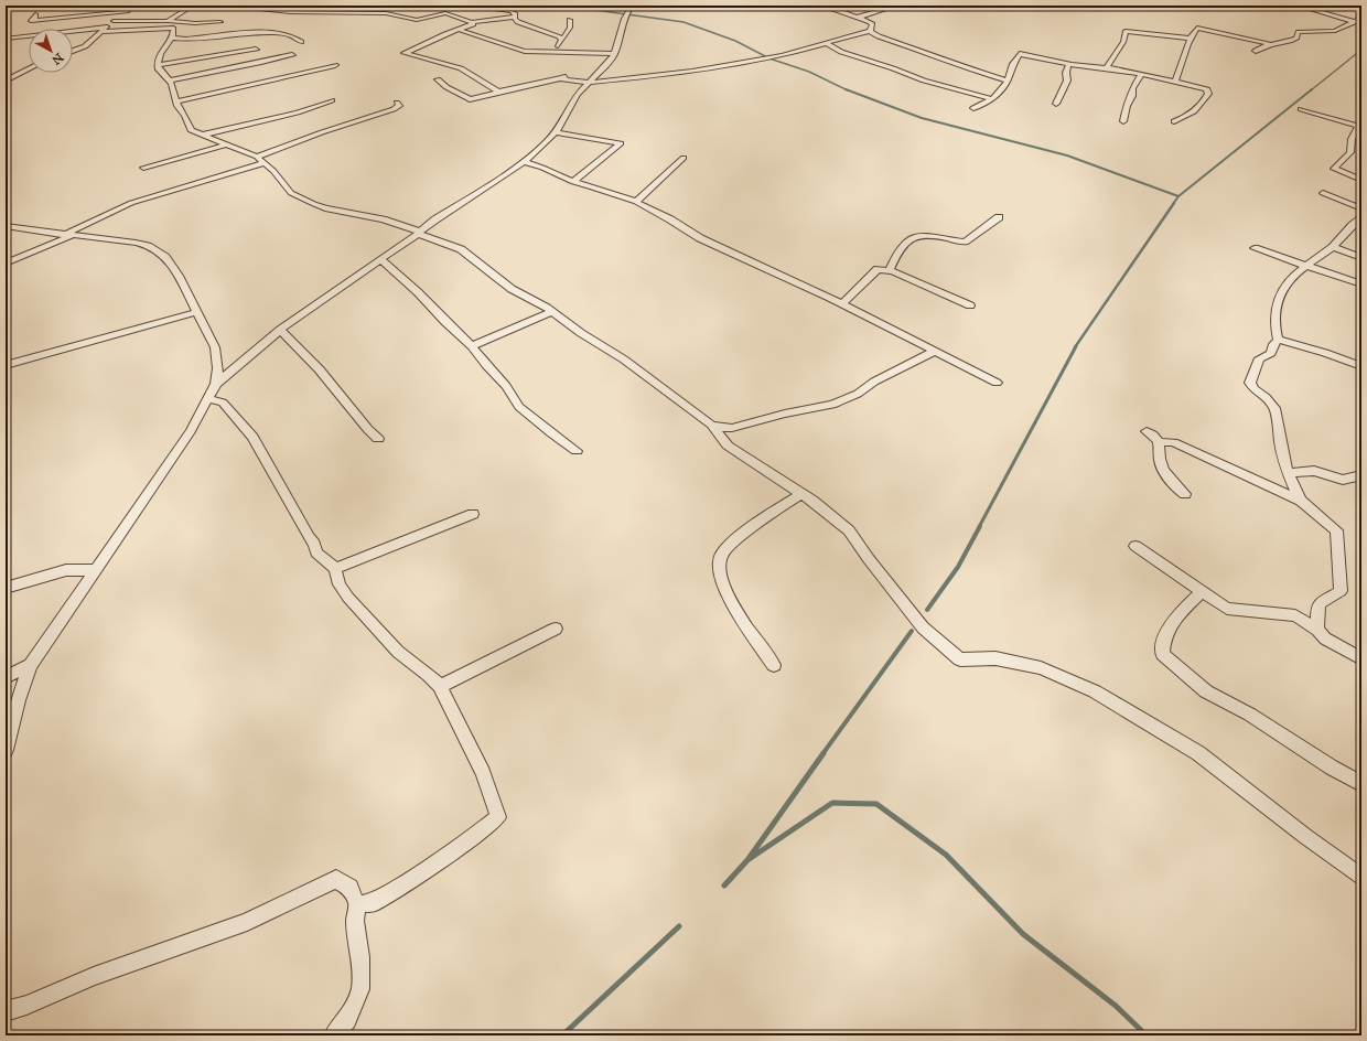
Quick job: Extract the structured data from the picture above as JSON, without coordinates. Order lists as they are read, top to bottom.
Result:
{
  "north": "bottom right"
}
